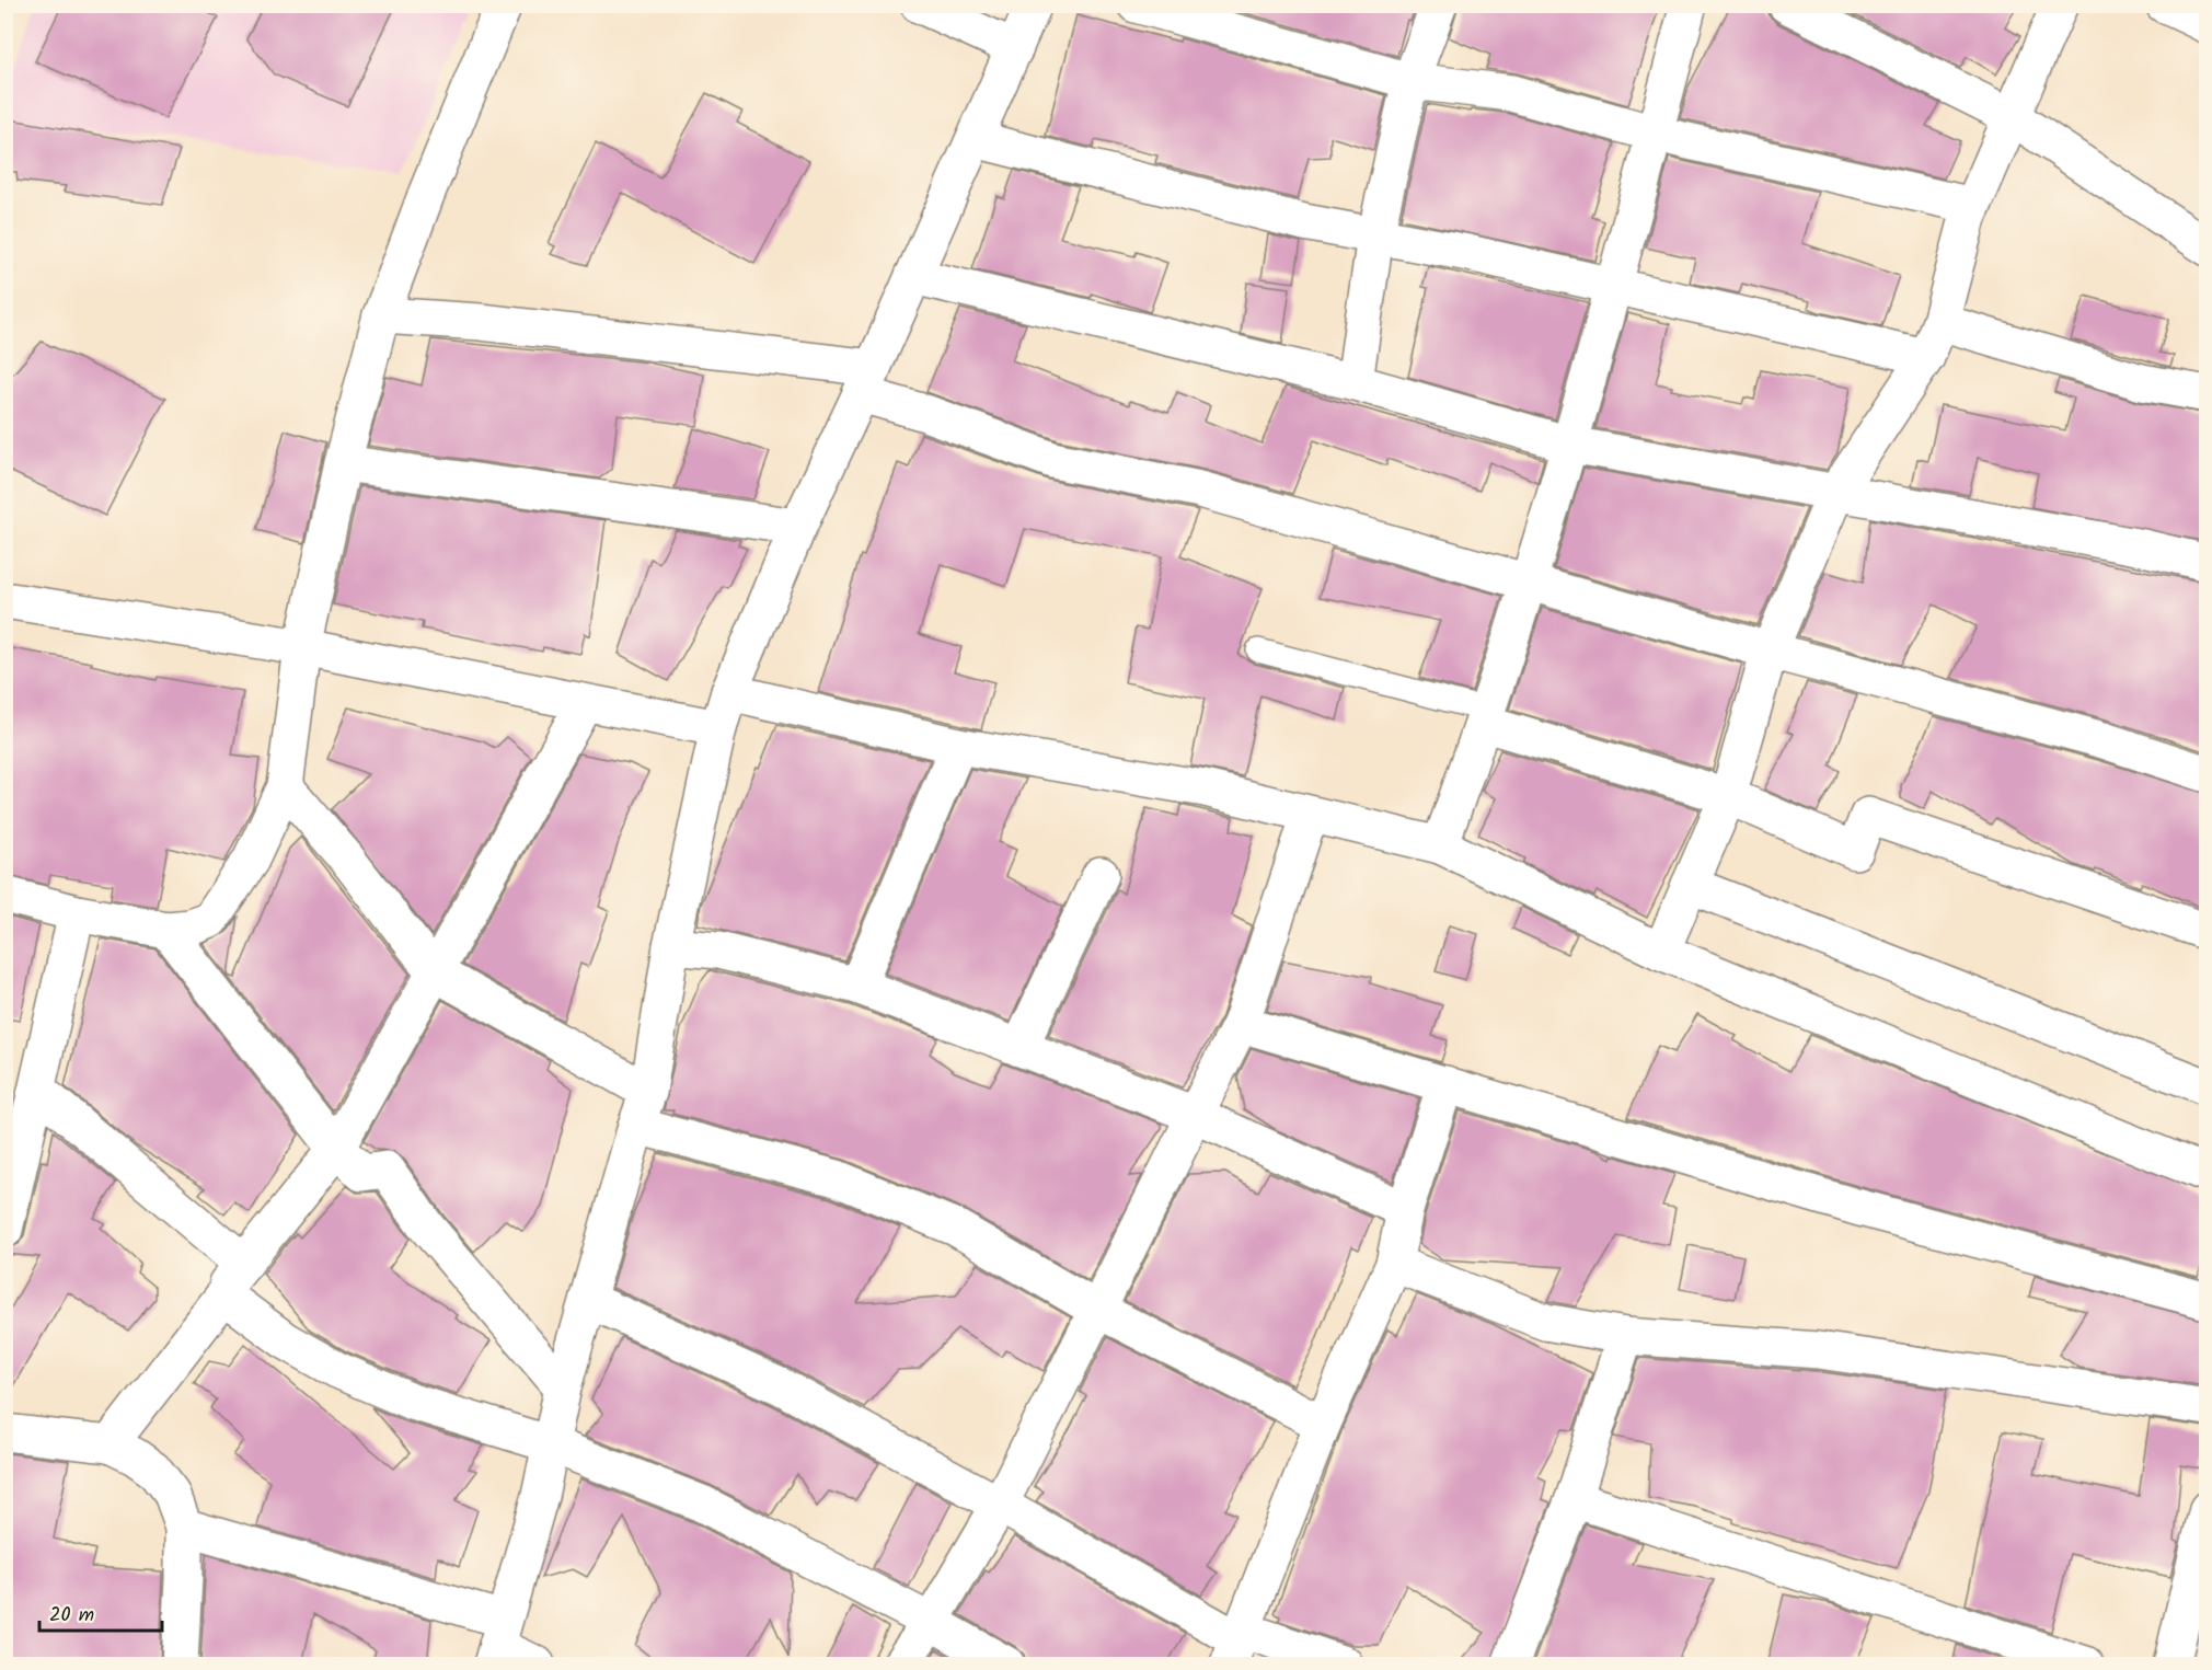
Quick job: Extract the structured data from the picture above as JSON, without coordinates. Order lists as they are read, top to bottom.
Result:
{
  "scale_bar": "20 m"
}
